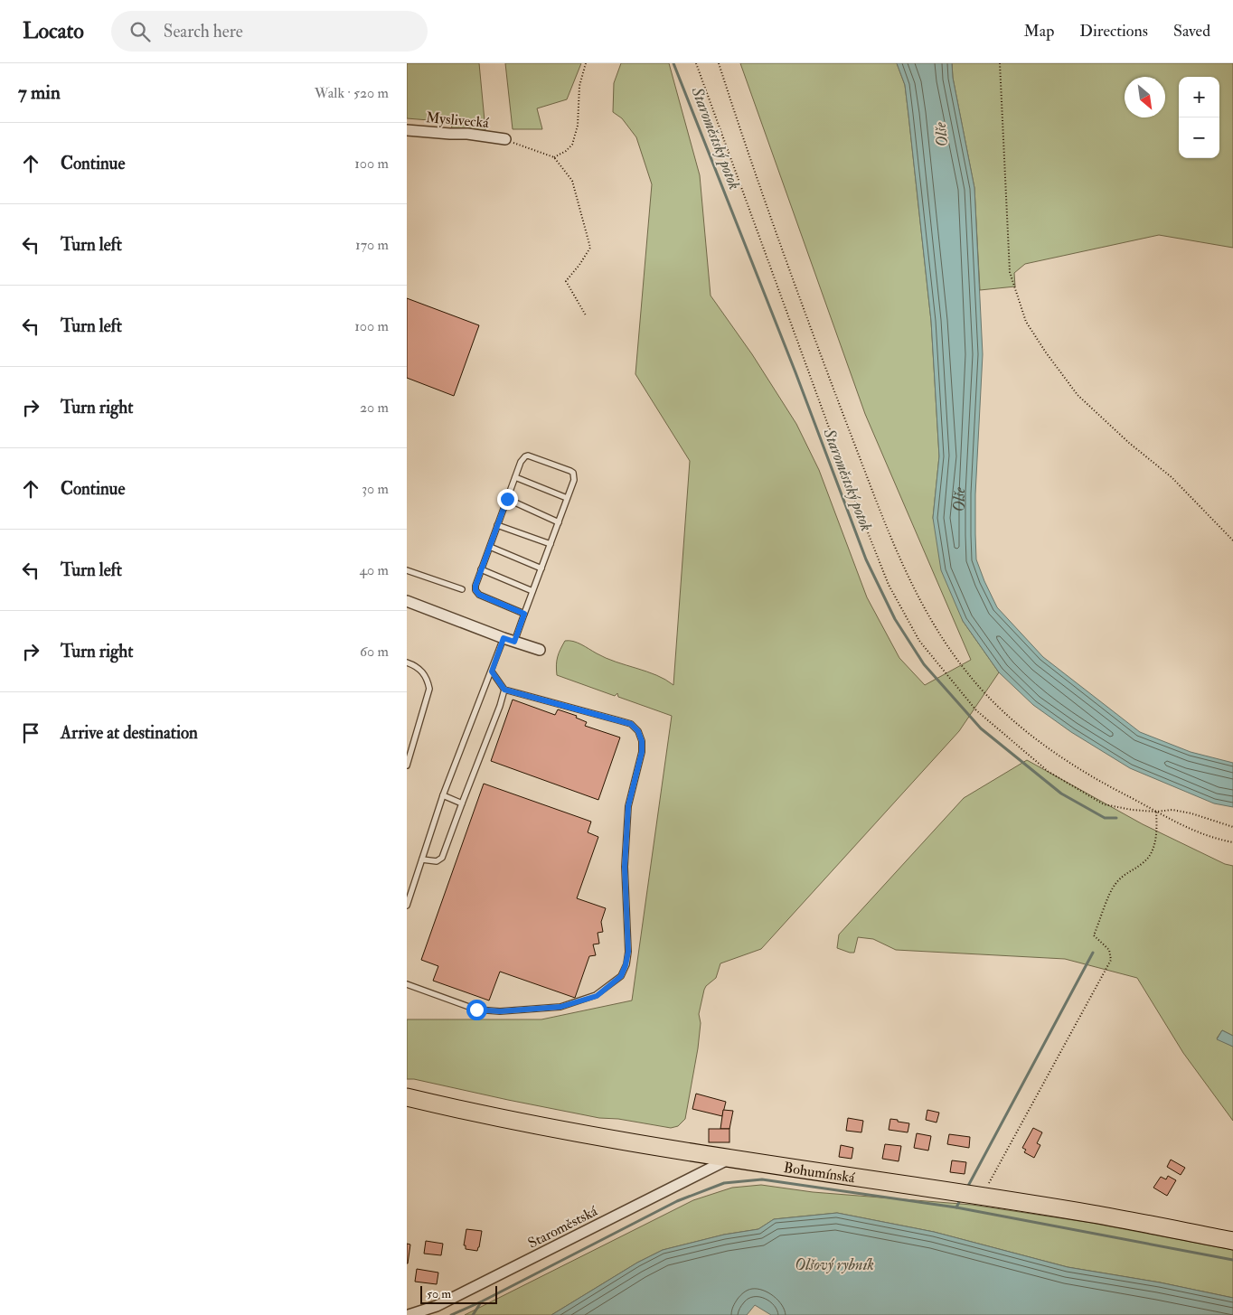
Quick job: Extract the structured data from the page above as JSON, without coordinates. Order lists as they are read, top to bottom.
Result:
{
  "streets": {
    "main road": ["Bohumínská"],
    "street": ["Myslivecká", "Staroměstská"]
  },
  "crossings": [
    ["Bohumínská", "Staroměstská"]
  ],
  "water": ["Olše", "Staroměstský potok", "Olšový rybník"],
  "scale_bar": "50 m",
  "north": "bottom right",
  "page": {
    "header": "Locato",
    "search": "Search here",
    "nav": ["Map", "Directions", "Saved"],
    "heading": ["7 min", "Walk · 520 m"],
    "map_buttons": ["+", "−"],
    "list": [
      ["Continue", "100 m"],
      ["Turn left", "170 m"],
      ["Turn left", "100 m"],
      ["Turn right", "20 m"],
      ["Continue", "30 m"],
      ["Turn left", "40 m"],
      ["Turn right", "60 m"],
      "Arrive at destination"
    ],
    "scale": "50 m"
  }
}
